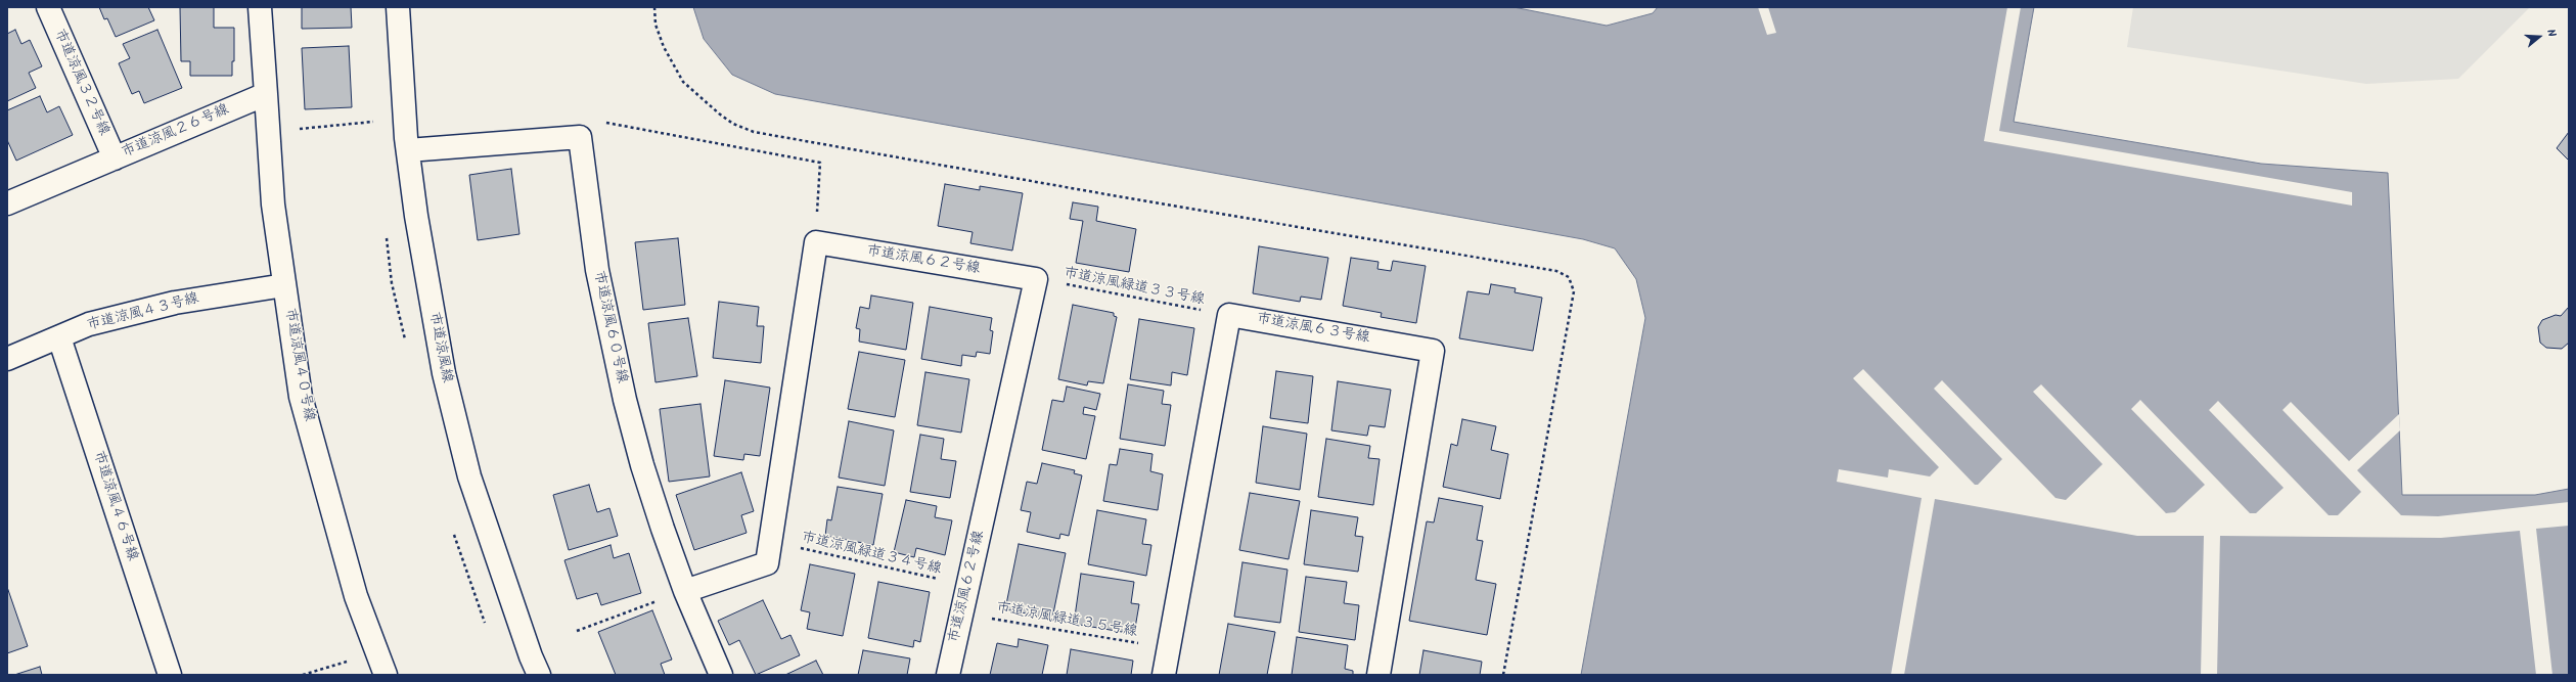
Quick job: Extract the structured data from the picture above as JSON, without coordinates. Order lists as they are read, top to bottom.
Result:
{
  "streets": {
    "street": [
      "市道涼風３２号線",
      "市道涼風２６号線",
      "市道涼風６２号線",
      "市道涼風４３号線",
      "市道涼風６０号線",
      "市道涼風６３号線",
      "市道涼風線",
      "市道涼風４０号線",
      "市道涼風４６号線"
    ],
    "path": ["市道涼風緑道３３号線", "市道涼風緑道３４号線", "市道涼風緑道３５号線"]
  },
  "crossings": [
    ["市道涼風３２号線", "市道涼風２６号線"],
    ["市道涼風２６号線", "市道涼風４０号線"],
    ["市道涼風６２号線", "市道涼風緑道３３号線"],
    ["市道涼風６２号線", "市道涼風緑道３４号線"],
    ["市道涼風６２号線", "市道涼風緑道３５号線"],
    ["市道涼風緑道３３号線", "市道涼風６３号線"],
    ["市道涼風４３号線", "市道涼風４０号線"],
    ["市道涼風４３号線", "市道涼風４６号線"],
    ["市道涼風６０号線", "市道涼風線"]
  ],
  "north": "right"
}
